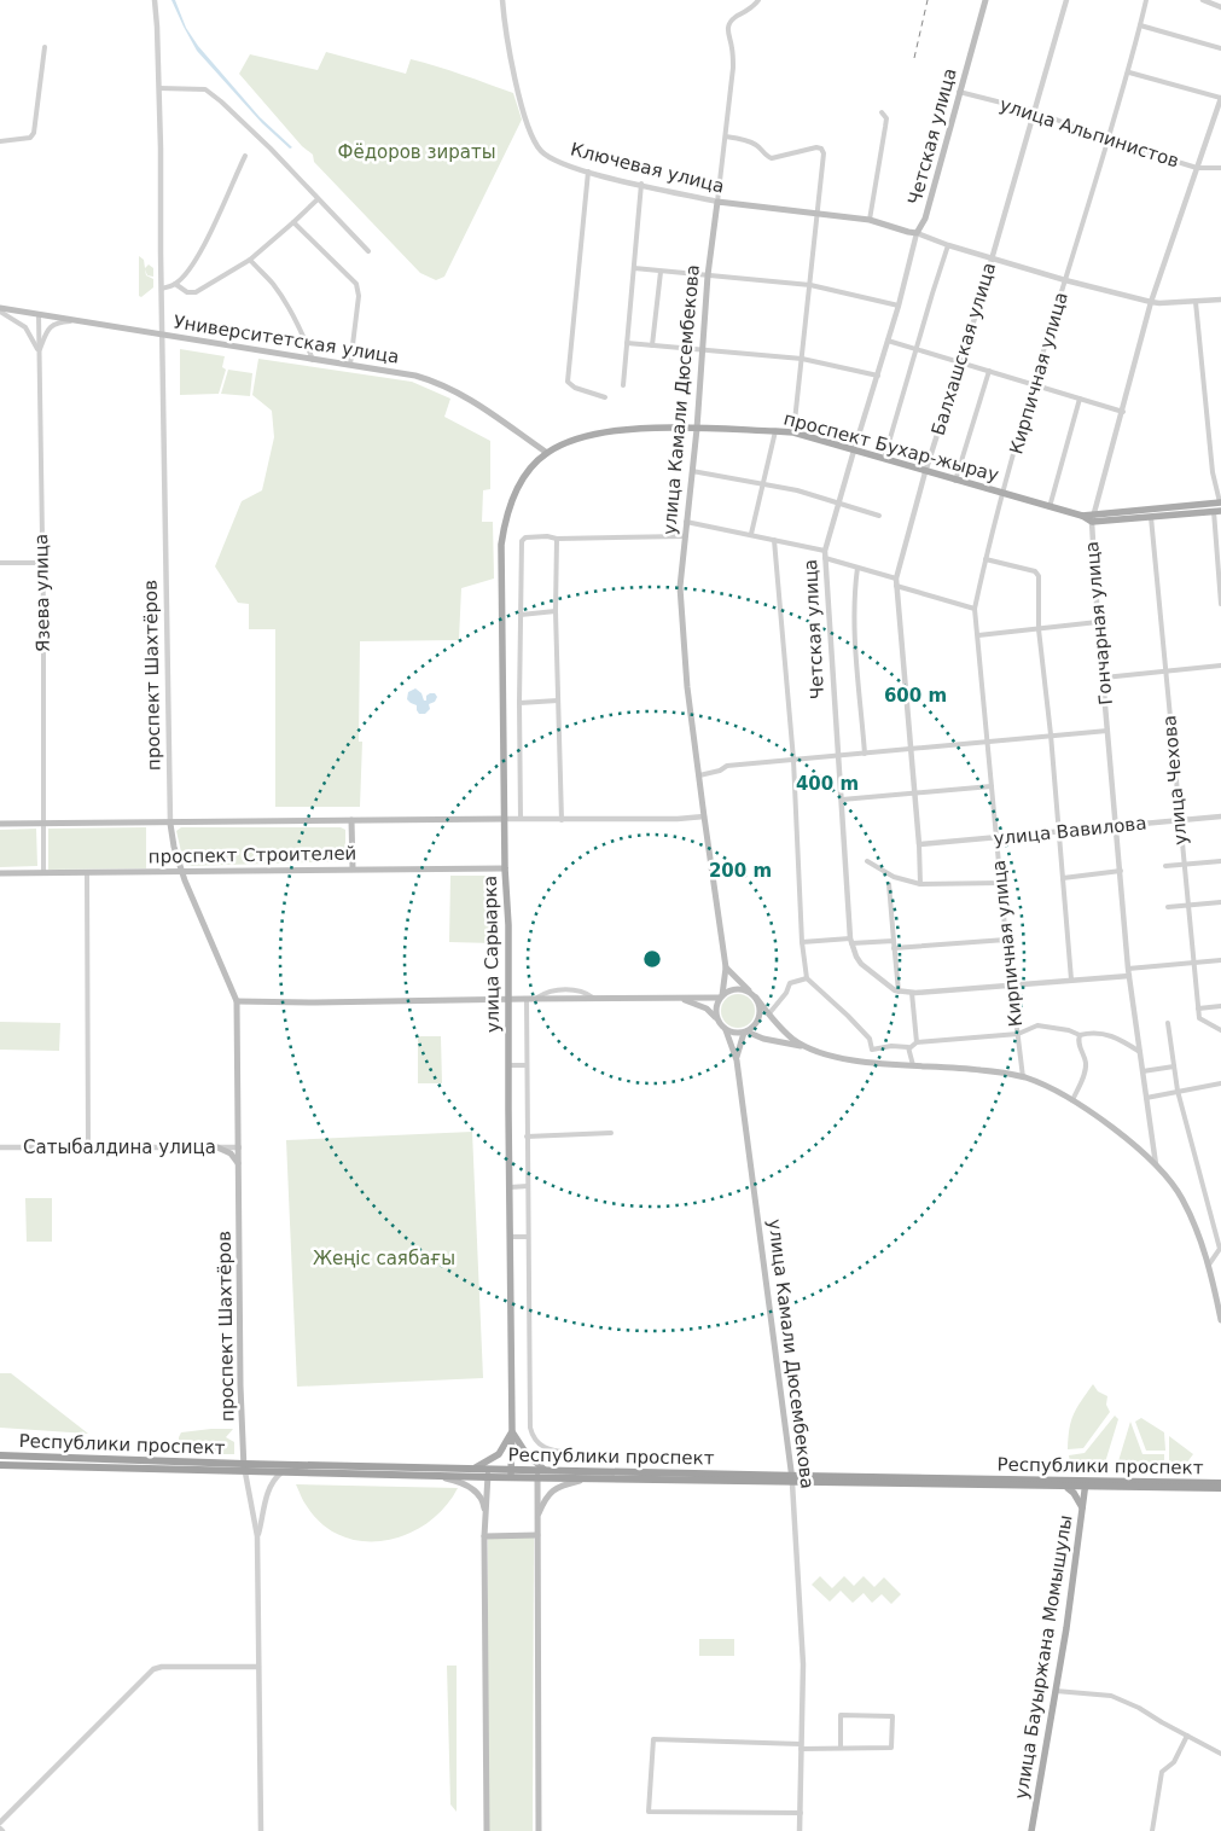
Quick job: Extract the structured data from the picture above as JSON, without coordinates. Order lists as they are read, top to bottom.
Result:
{
  "streets": {
    "highway": ["Республики проспект"],
    "main road": [
      "Четская улица",
      "Ключевая улица",
      "Университетская улица",
      "улица Камали Дюсембекова",
      "проспект Бухар-жырау",
      "проспект Шахтёров",
      "проспект Строителей",
      "улица Сарыарка",
      "улица Бауыржана Момышулы"
    ],
    "street": [
      "улица Альпинистов",
      "Балхашская улица",
      "Кирпичная улица",
      "Язева улица",
      "Гончарная улица",
      "улица Чехова",
      "улица Вавилова",
      "Сатыбалдина улица"
    ]
  },
  "crossings": [
    ["улица Альпинистов", "Четская улица"],
    ["улица Альпинистов", "Балхашская улица"],
    ["улица Альпинистов", "Кирпичная улица"],
    ["улица Альпинистов", "Гончарная улица"],
    ["Четская улица", "Ключевая улица"],
    ["Четская улица", "проспект Бухар-жырау"],
    ["Ключевая улица", "Балхашская улица"],
    ["Ключевая улица", "Кирпичная улица"],
    ["Ключевая улица", "улица Камали Дюсембекова"],
    ["Ключевая улица", "Гончарная улица"],
    ["Университетская улица", "проспект Бухар-жырау"],
    ["Университетская улица", "Язева улица"],
    ["Университетская улица", "проспект Шахтёров"],
    ["Университетская улица", "улица Сарыарка"],
    ["Балхашская улица", "проспект Бухар-жырау"],
    ["Балхашская улица", "улица Вавилова"],
    ["Кирпичная улица", "проспект Бухар-жырау"],
    ["Кирпичная улица", "улица Вавилова"],
    ["улица Камали Дюсембекова", "проспект Бухар-жырау"],
    ["улица Камали Дюсембекова", "Республики проспект"],
    ["проспект Бухар-жырау", "Гончарная улица"],
    ["проспект Бухар-жырау", "улица Сарыарка"],
    ["Язева улица", "проспект Строителей"],
    ["Гончарная улица", "улица Вавилова"],
    ["проспект Шахтёров", "проспект Строителей"],
    ["проспект Шахтёров", "Сатыбалдина улица"],
    ["проспект Шахтёров", "Республики проспект"],
    ["улица Чехова", "улица Вавилова"],
    ["проспект Строителей", "улица Сарыарка"],
    ["улица Сарыарка", "Республики проспект"],
    ["Республики проспект", "улица Бауыржана Момышулы"]
  ],
  "parks": ["Фёдоров зираты", "Жеңіс саябағы"],
  "rings": ["600 m", "400 m", "200 m"]
}
